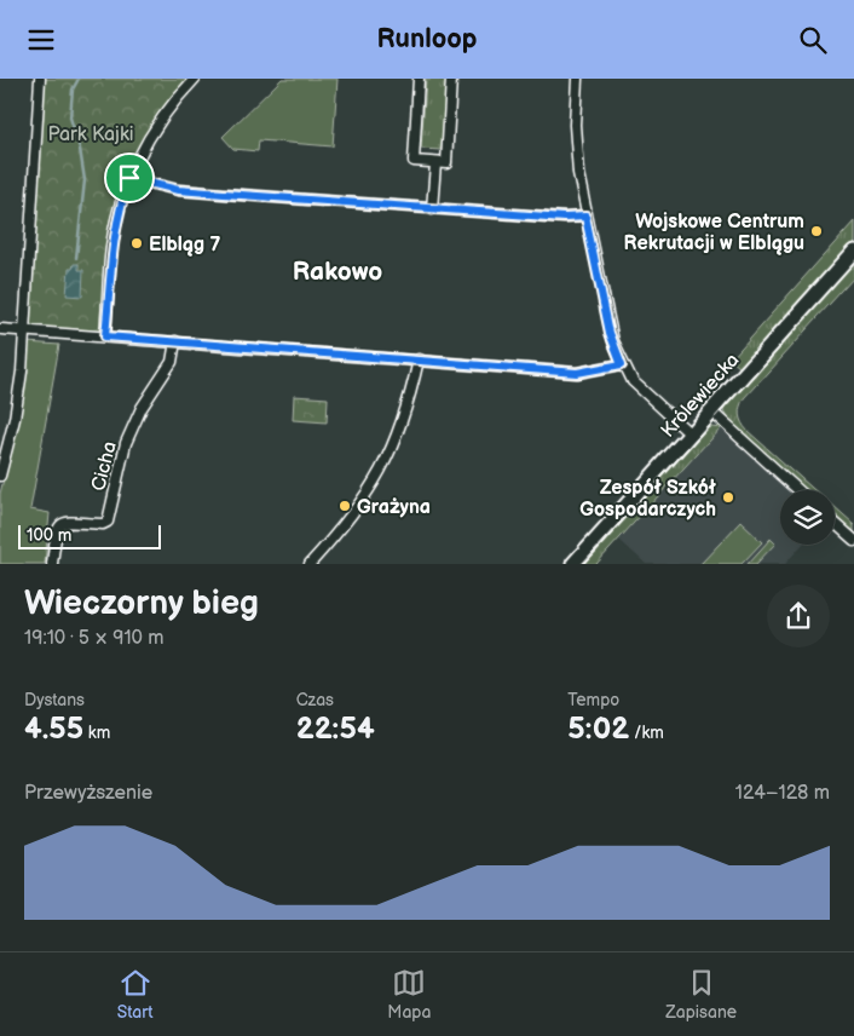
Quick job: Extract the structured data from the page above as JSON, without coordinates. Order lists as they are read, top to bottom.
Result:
{
  "streets": {
    "main road": ["Królewiecka"],
    "street": ["Cicha"]
  },
  "districts": ["Rakowo"],
  "parks": ["Park Kajki"],
  "places": [
    "Wojskowe Centrum Rekrutacji w Elblągu",
    "Elbląg 7",
    "Zespół Szkół Gospodarczych",
    "Grażyna"
  ],
  "scale_bar": "100 m",
  "page": {
    "header": "Runloop",
    "scale": "100 m",
    "heading": ["Wieczorny bieg", "19:10 · 5 × 910 m"],
    "stats": [
      ["Dystans", "4.55 km"],
      ["Czas", "22:54"],
      ["Tempo", "5:02 /km"]
    ],
    "chart": ["Przewyższenie", "124–128 m"],
    "tabs": ["Start", "Mapa", "Zapisane"]
  }
}
